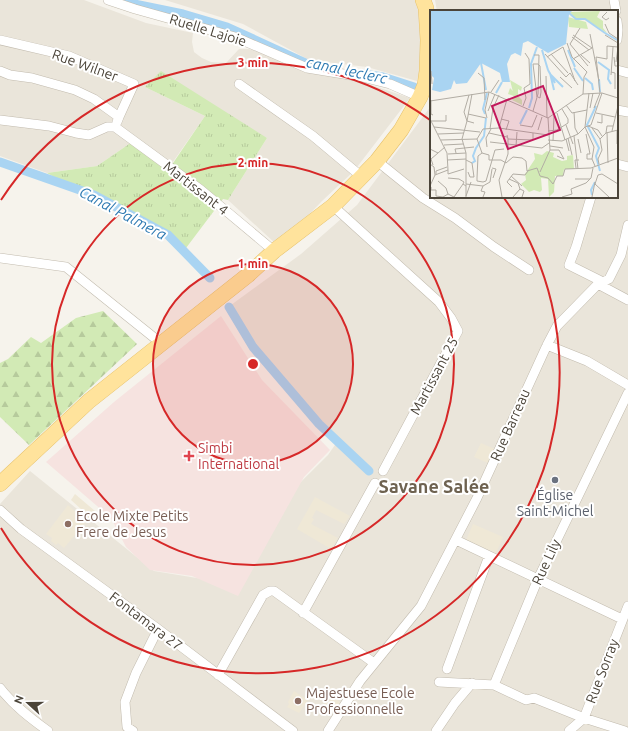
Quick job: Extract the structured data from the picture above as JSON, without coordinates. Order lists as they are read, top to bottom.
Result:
{
  "streets": {
    "street": [
      "Ruelle Lajoie",
      "Rue Wilner",
      "Martissant 4",
      "Martissant 25",
      "Rue Barreau",
      "Rue Lily",
      "Fontamara 27",
      "Rue Sorray"
    ]
  },
  "districts": ["Savane Salée"],
  "water": ["canal leclerc", "Canal Palmera"],
  "places": {
    "health": ["Simbi International"],
    "other": ["Église Saint-Michel", "Ecole Mixte Petits Frere de Jesus", "Majestuese Ecole Professionnelle"]
  },
  "north": "left",
  "rings": ["3 min", "2 min", "1 min"]
}
